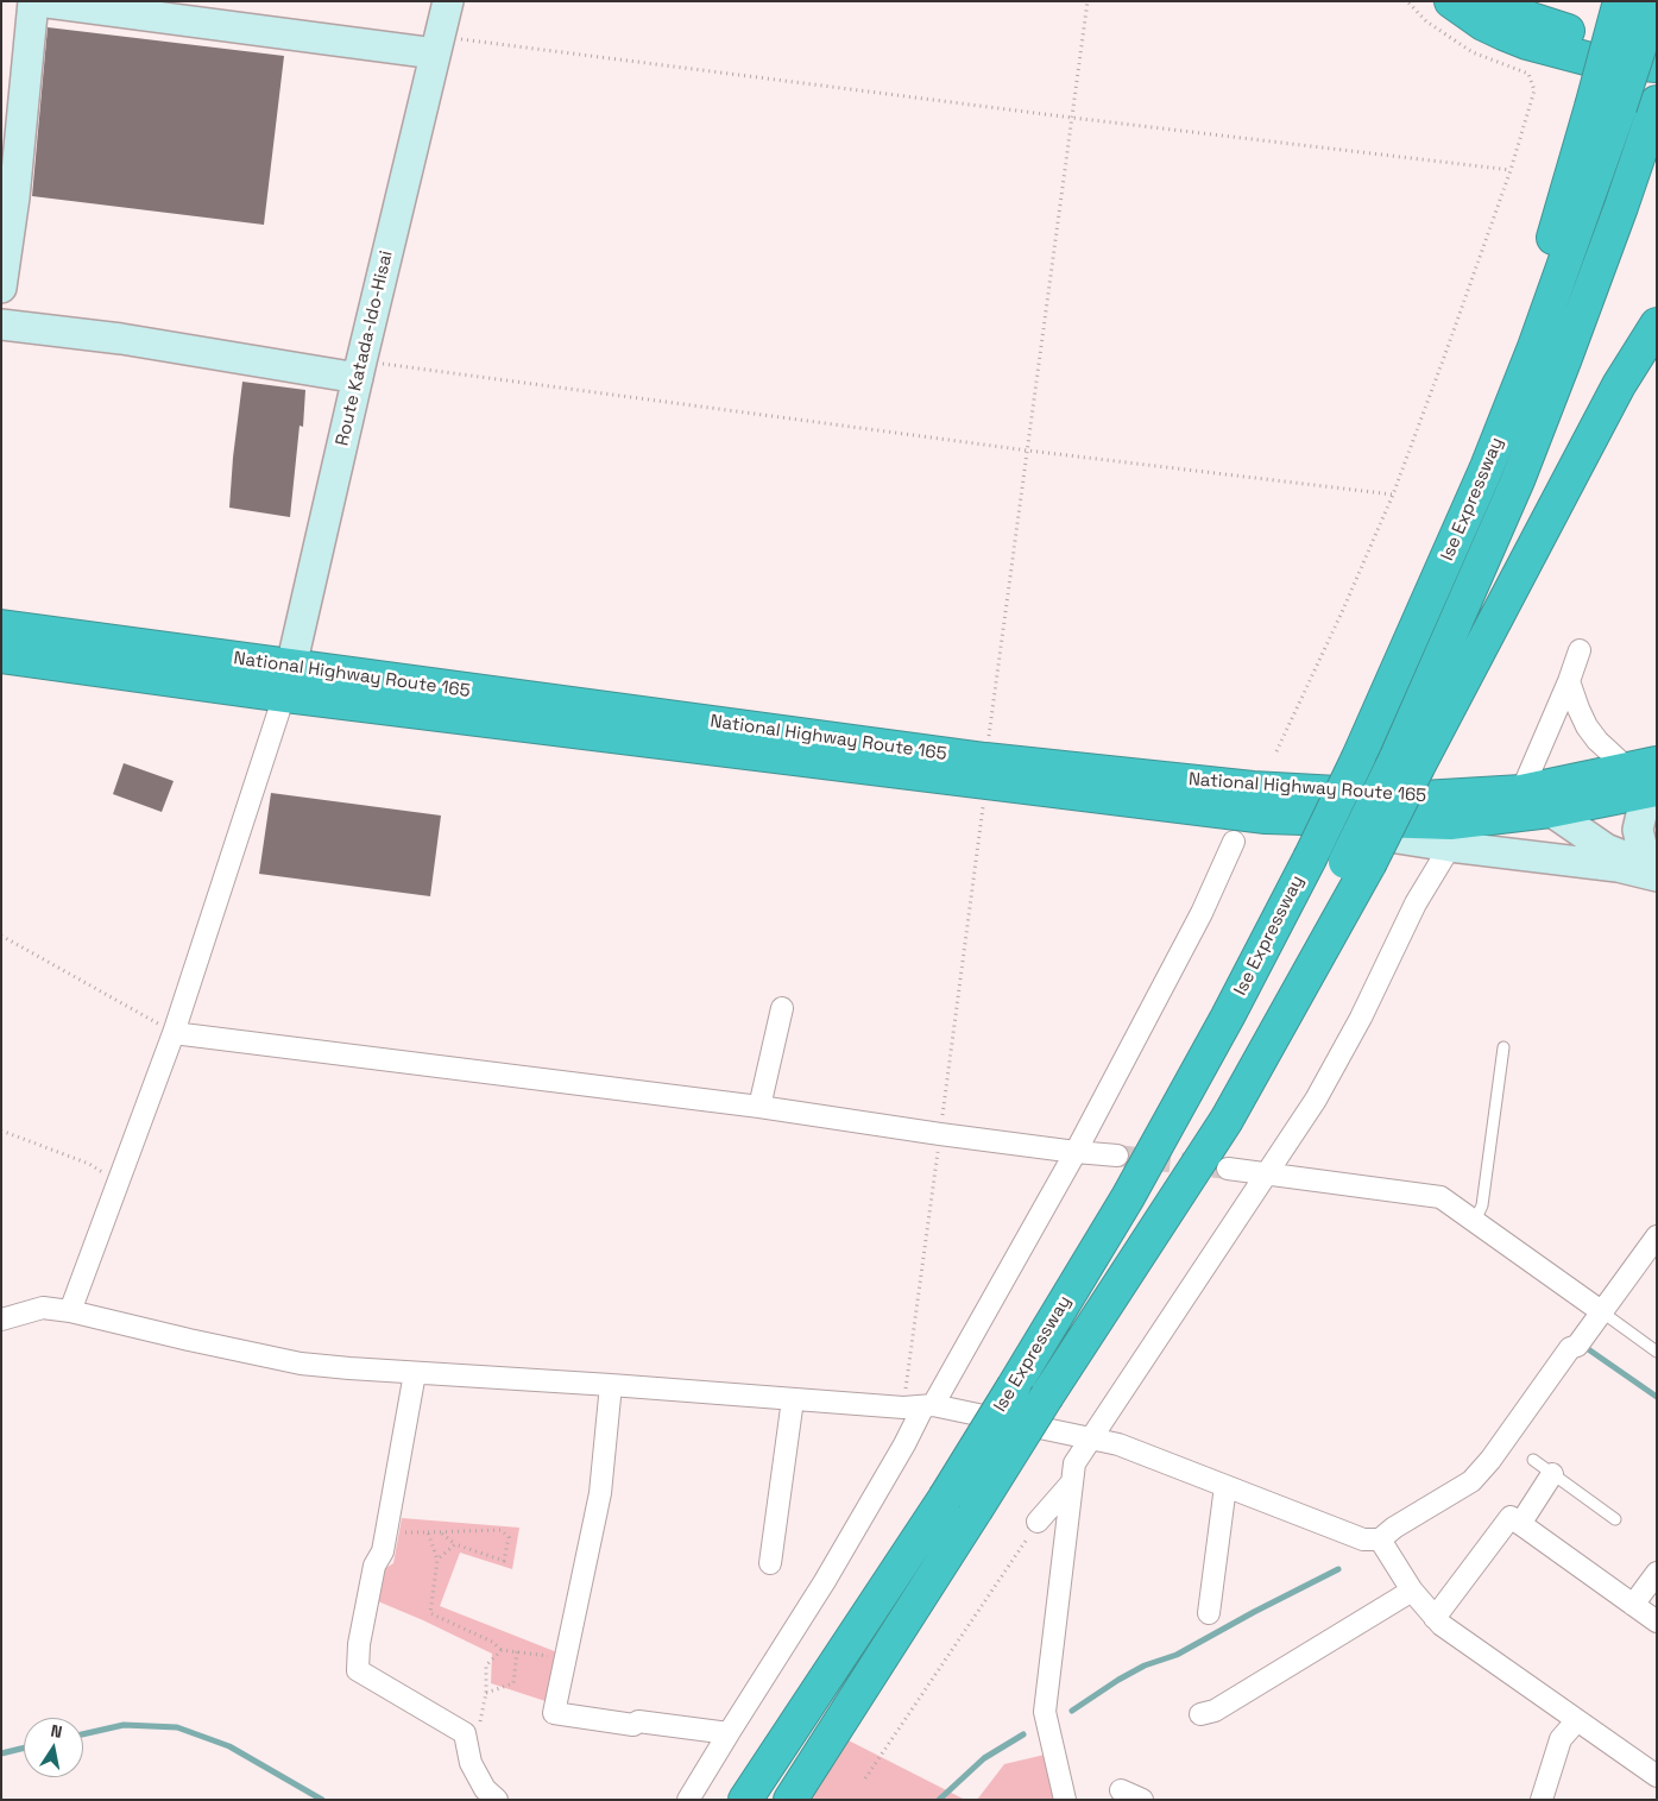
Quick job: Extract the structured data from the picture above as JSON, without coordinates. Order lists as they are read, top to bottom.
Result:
{
  "streets": {
    "highway": ["Ise Expressway", "National Highway Route 165"],
    "street": ["Route Katada-Ido-Hisai"]
  },
  "crossings": [
    ["Route Katada-Ido-Hisai", "National Highway Route 165"]
  ],
  "north": "top"
}
